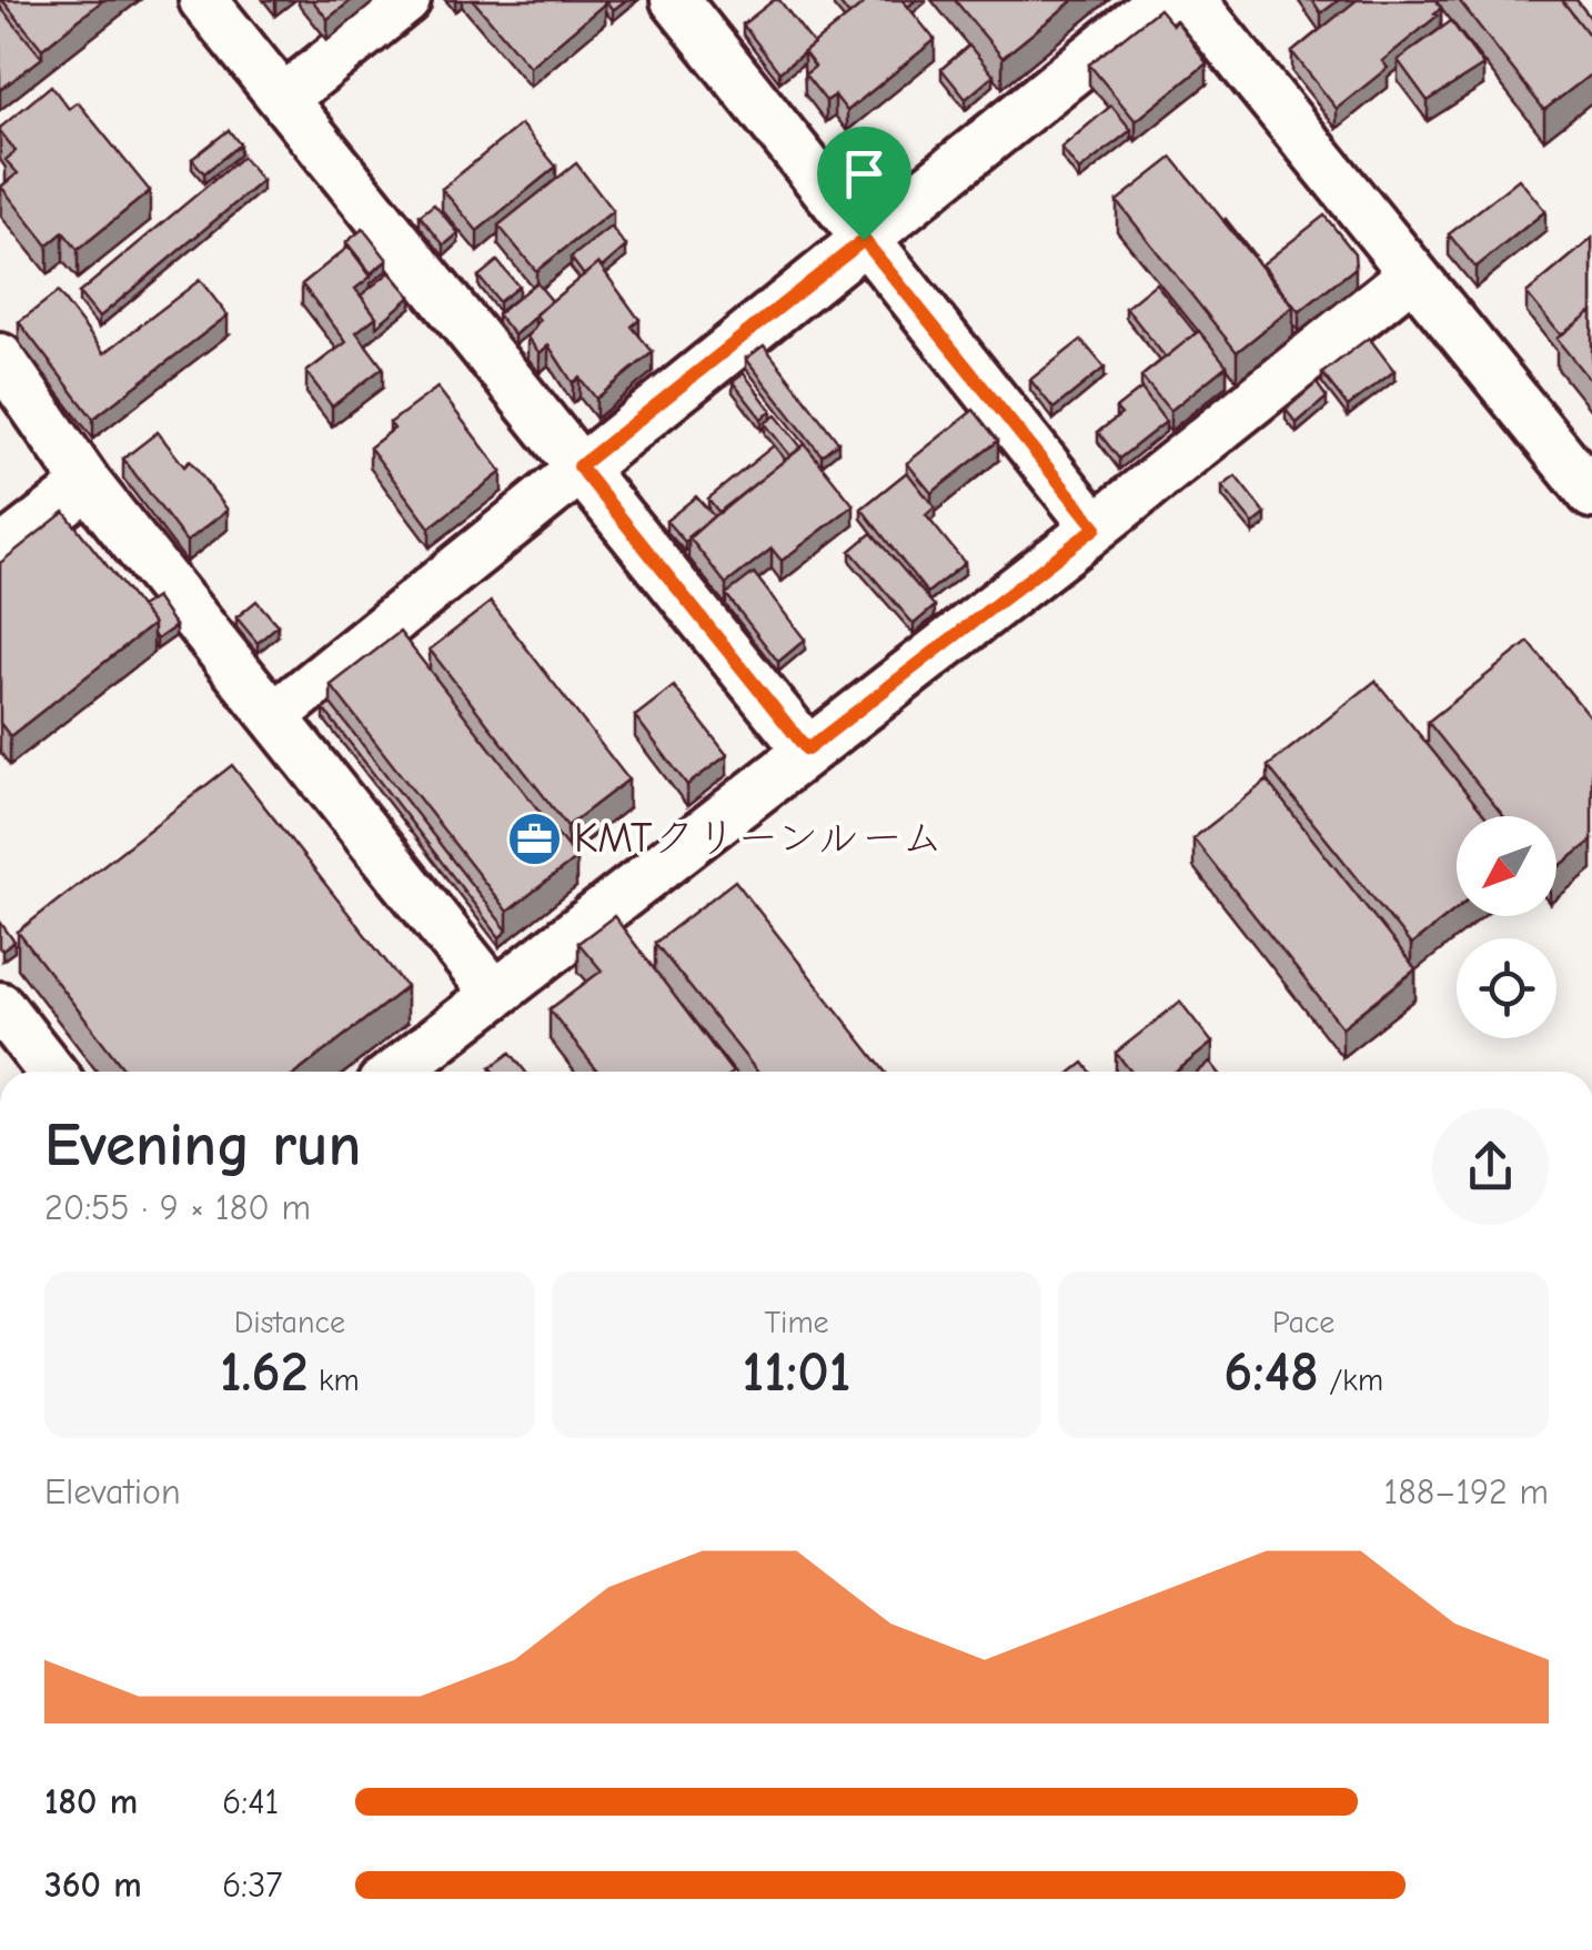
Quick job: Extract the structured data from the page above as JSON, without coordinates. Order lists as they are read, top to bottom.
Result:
{
  "places": {
    "office": ["KMTクリーンルーム"]
  },
  "north": "bottom left",
  "page": {
    "heading": ["Evening run", "20:55 · 9 × 180 m"],
    "stats": [
      ["Distance", "1.62 km"],
      ["Time", "11:01"],
      ["Pace", "6:48 /km"]
    ],
    "chart": ["Elevation", "188–192 m"],
    "list": [
      {
        "name": "180 m",
        "note": "6:41"
      },
      {
        "name": "360 m",
        "note": "6:37"
      }
    ]
  }
}
